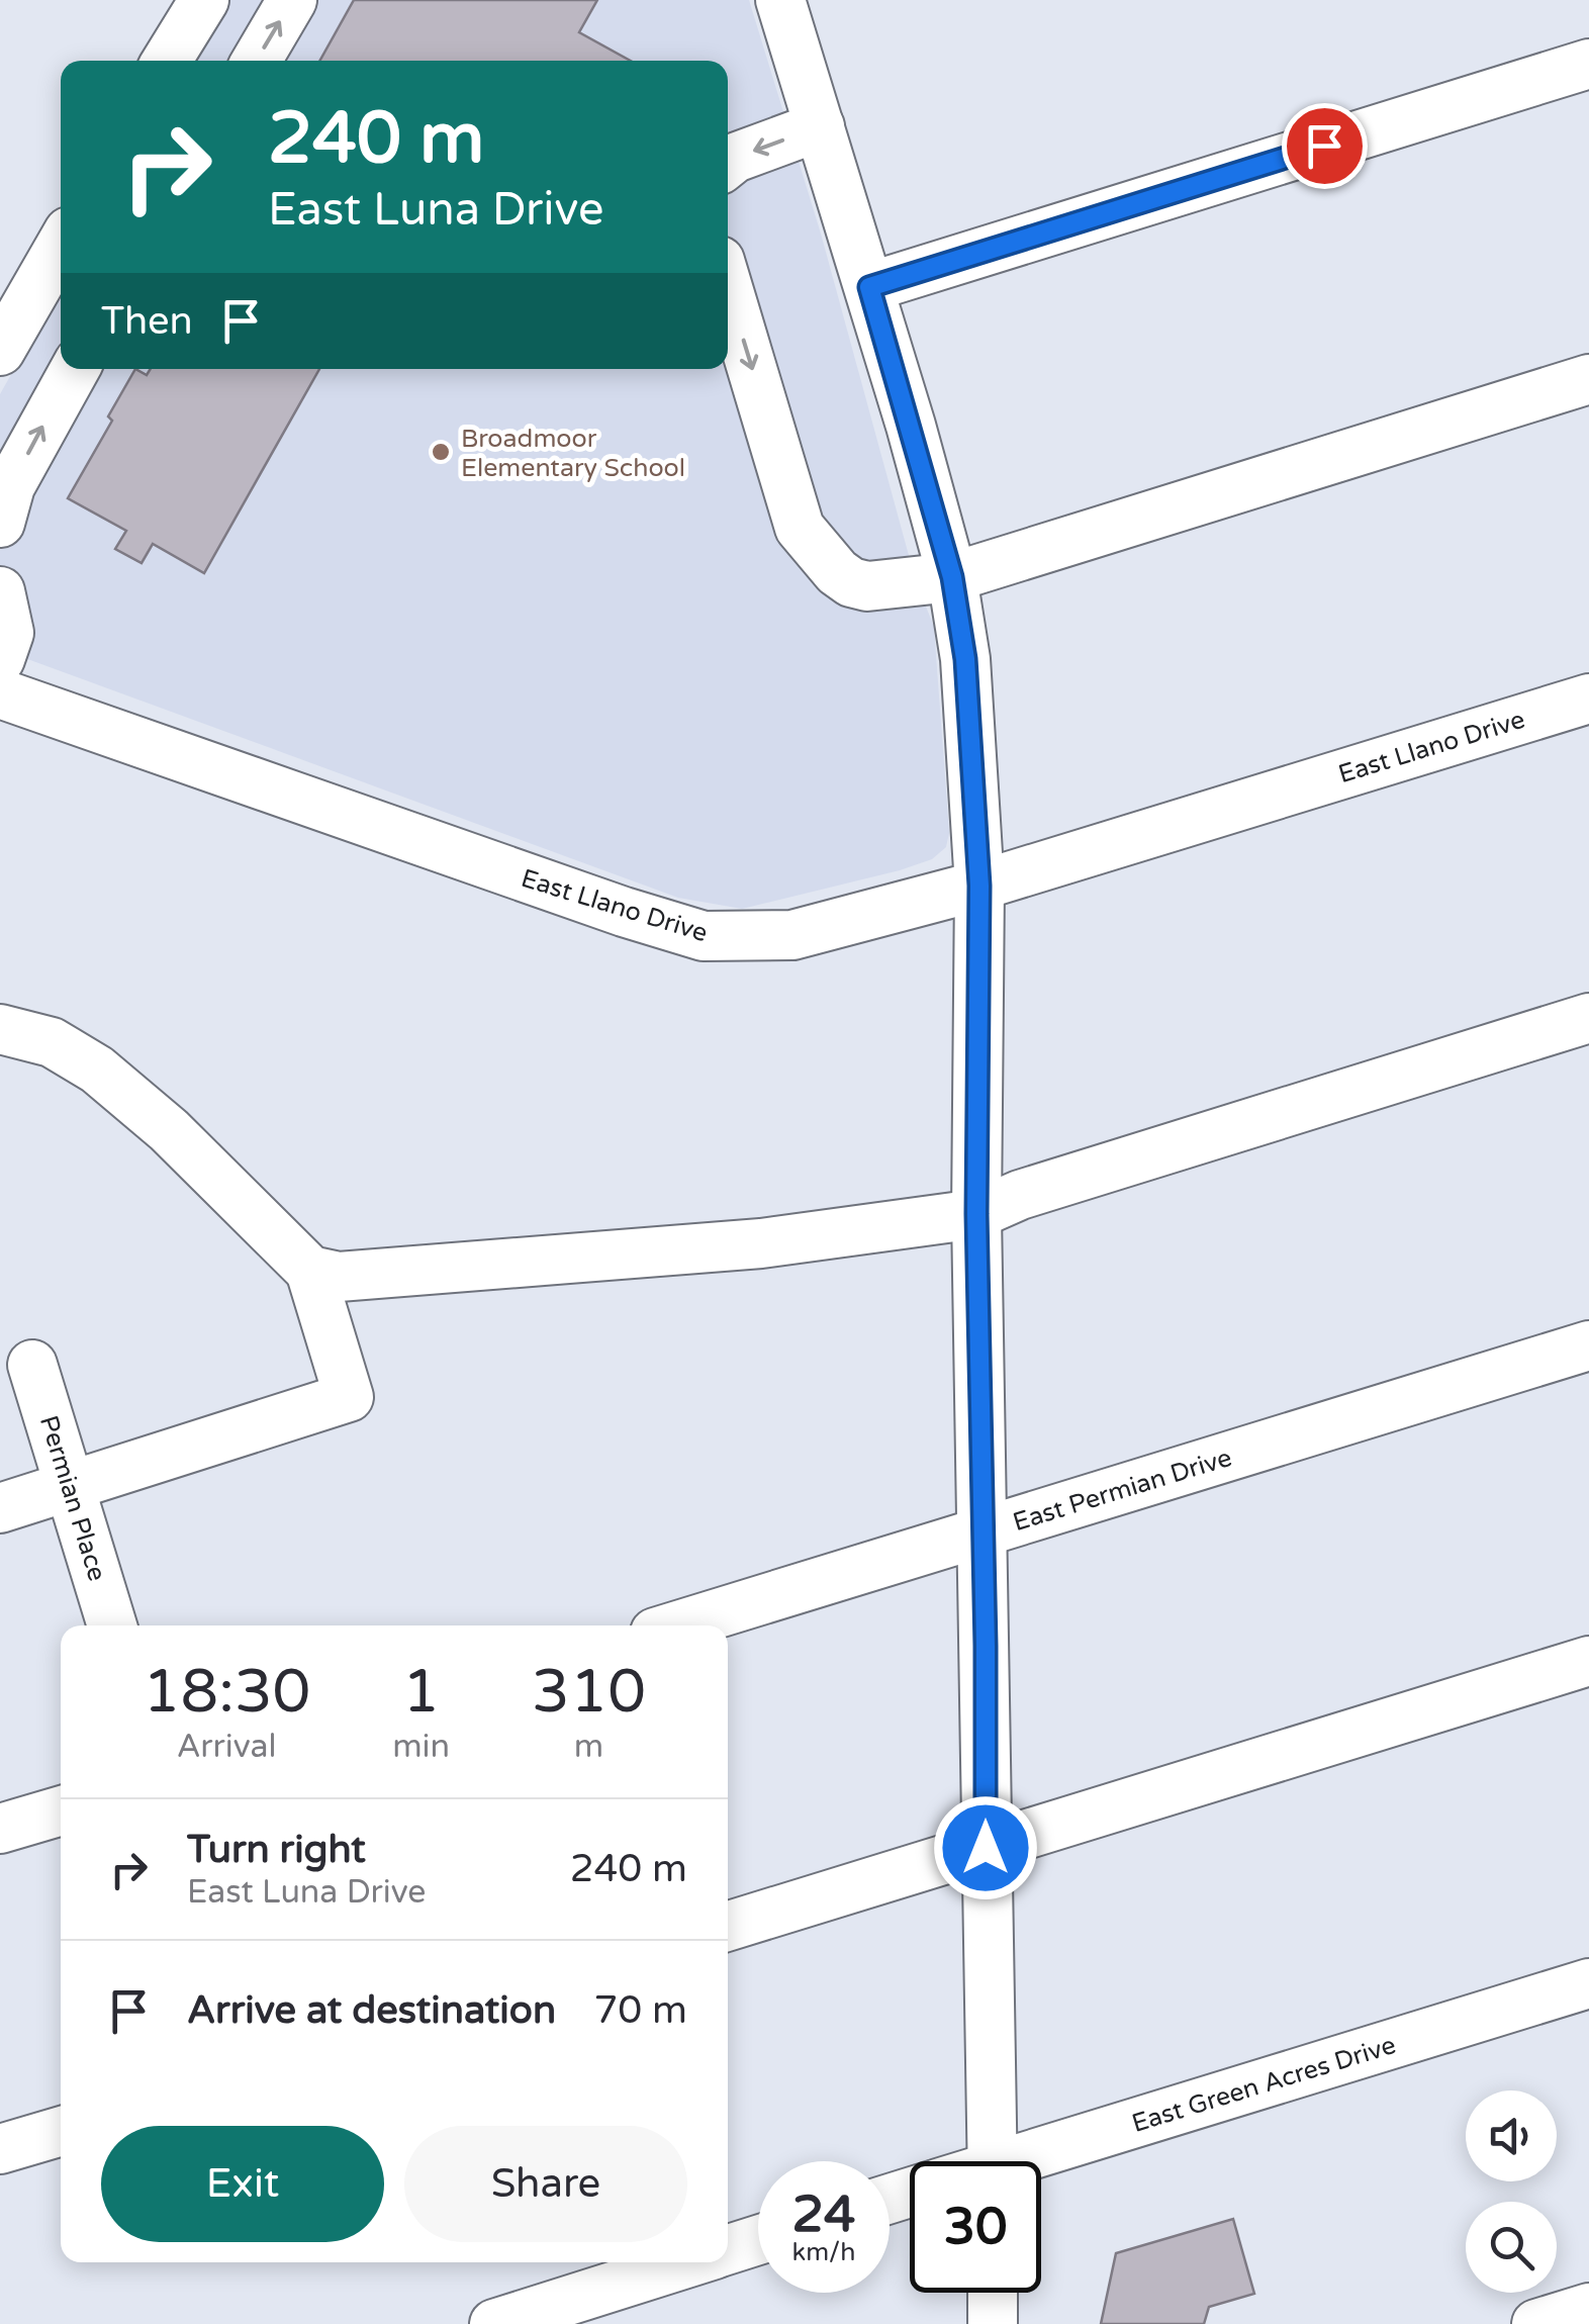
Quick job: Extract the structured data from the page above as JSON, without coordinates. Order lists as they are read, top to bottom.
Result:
{
  "streets": {
    "street": [
      "East Llano Drive",
      "East Permian Drive",
      "Permian Place",
      "East Green Acres Drive"
    ]
  },
  "places": ["Broadmoor Elementary School"],
  "page": {
    "turn": ["240 m", "East Luna Drive"],
    "then": "Then",
    "eta": [
      "18:30",
      "Arrival",
      "1",
      "min",
      "310",
      "m"
    ],
    "list": [
      {
        "name": "Turn right",
        "note": "East Luna Drive",
        "value": "240 m"
      },
      {
        "name": "Arrive at destination",
        "value": "70 m"
      }
    ],
    "buttons": ["Exit", "Share"],
    "speed": "24 km/h",
    "limit": "30"
  }
}
